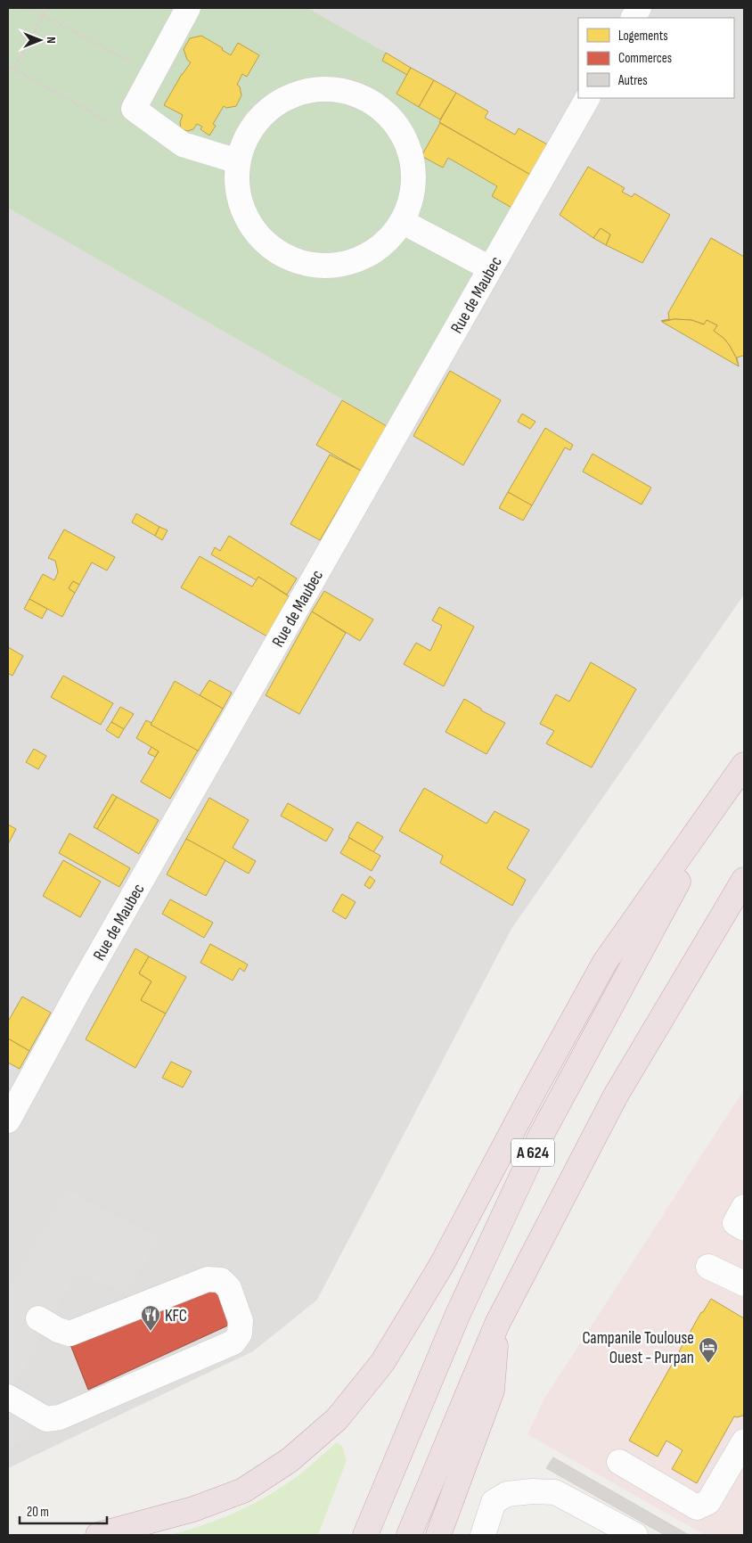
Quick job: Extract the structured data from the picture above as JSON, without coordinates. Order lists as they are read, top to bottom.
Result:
{
  "streets": {
    "highway": ["A 624"],
    "street": ["Rue de Maubec"]
  },
  "places": {
    "restaurant": ["KFC"],
    "hotel": ["Campanile Toulouse Ouest - Purpan"]
  },
  "legend": ["Logements", "Commerces", "Autres"],
  "scale_bar": "20 m",
  "north": "right"
}
